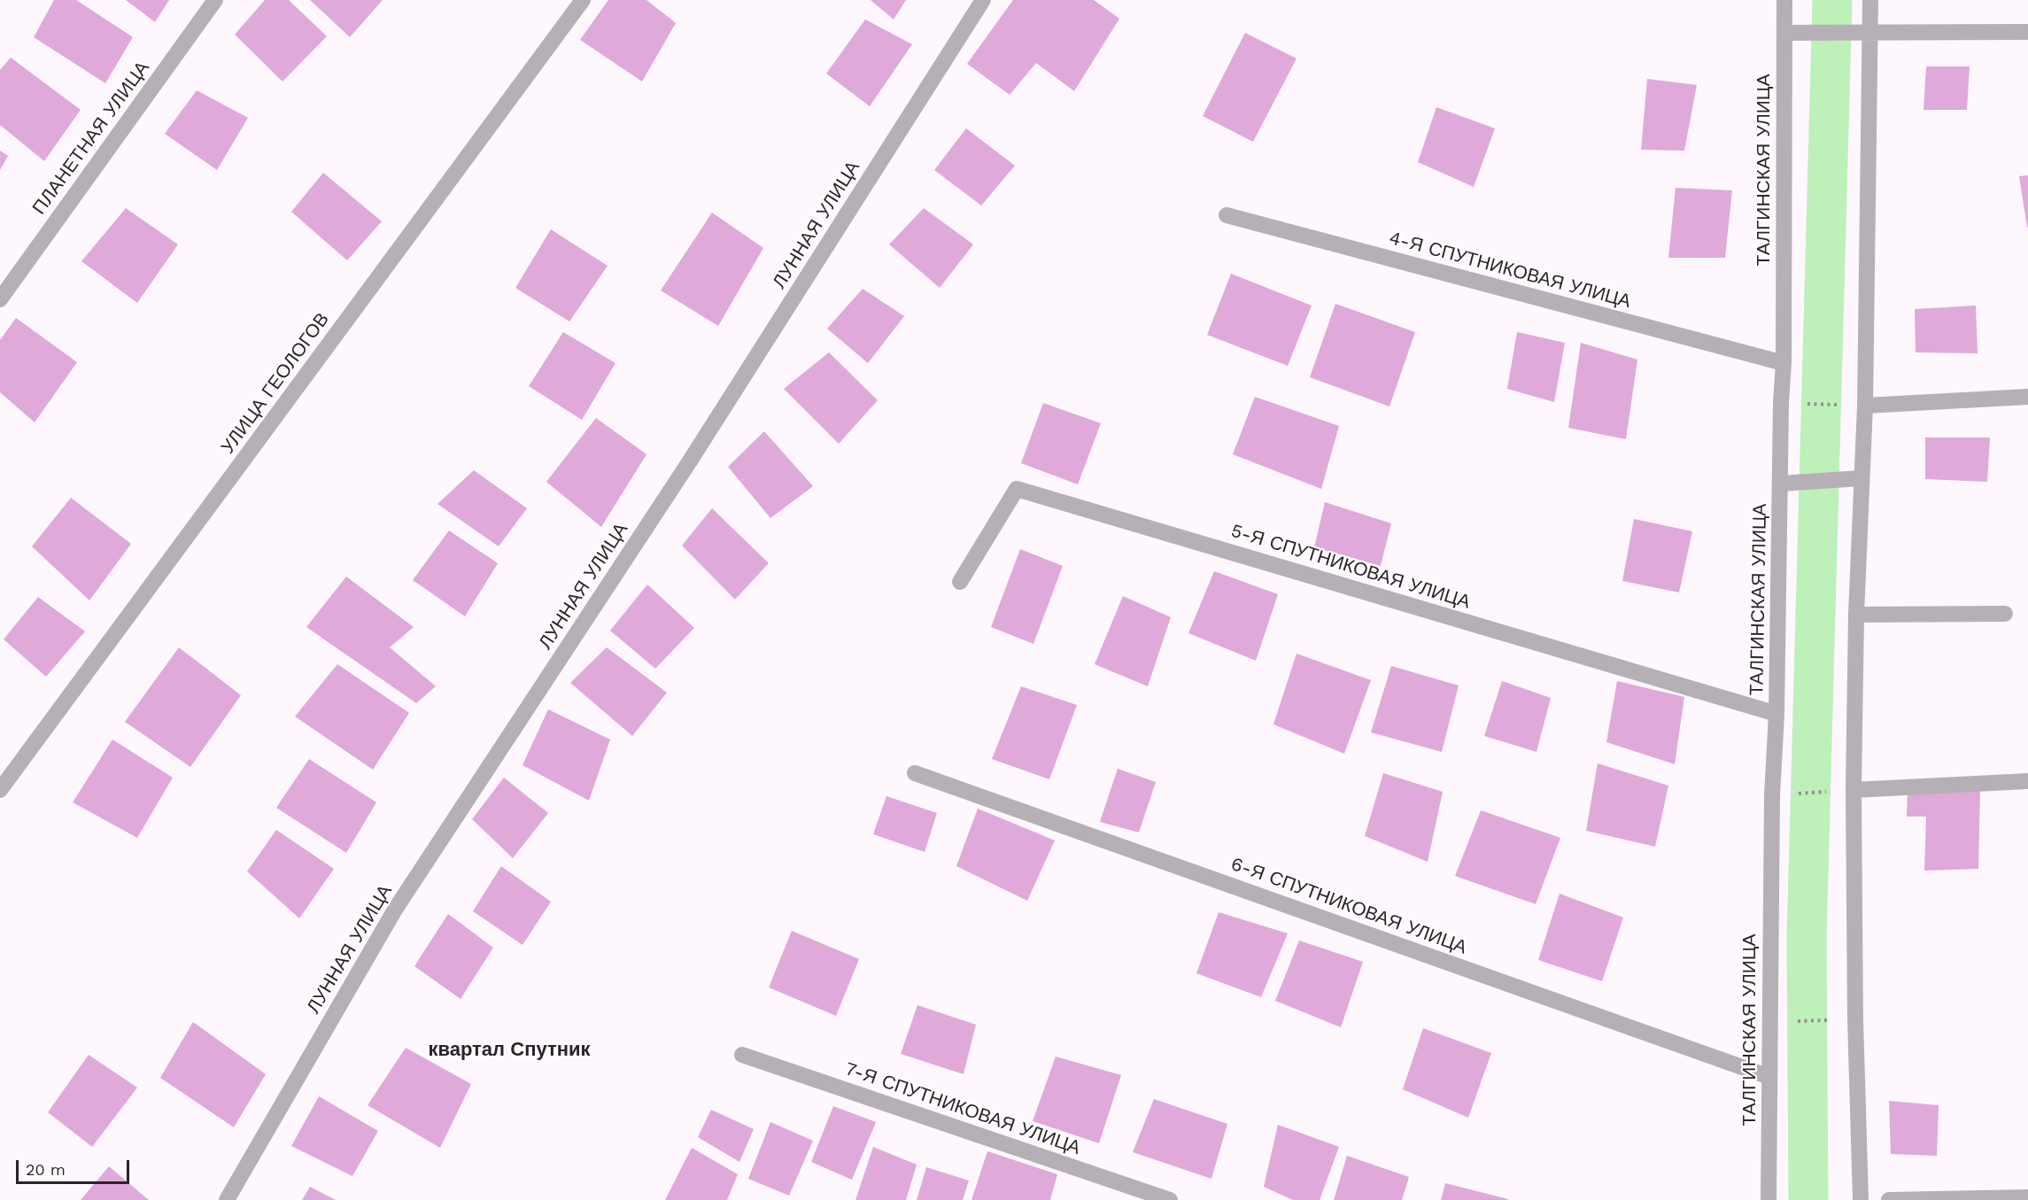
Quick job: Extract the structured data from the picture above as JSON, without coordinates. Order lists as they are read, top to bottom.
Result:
{
  "streets": {
    "street": [
      "ПЛАНЕТНАЯ УЛИЦА",
      "ТАЛГИНСКАЯ УЛИЦА",
      "ЛУННАЯ УЛИЦА",
      "4-Я СПУТНИКОВАЯ УЛИЦА",
      "УЛИЦА ГЕОЛОГОВ",
      "5-Я СПУТНИКОВАЯ УЛИЦА",
      "6-Я СПУТНИКОВАЯ УЛИЦА",
      "7-Я СПУТНИКОВАЯ УЛИЦА"
    ]
  },
  "crossings": [
    ["ТАЛГИНСКАЯ УЛИЦА", "4-Я СПУТНИКОВАЯ УЛИЦА"],
    ["ТАЛГИНСКАЯ УЛИЦА", "5-Я СПУТНИКОВАЯ УЛИЦА"],
    ["ТАЛГИНСКАЯ УЛИЦА", "6-Я СПУТНИКОВАЯ УЛИЦА"]
  ],
  "districts": ["квартал Спутник"],
  "scale_bar": "20 m"
}
